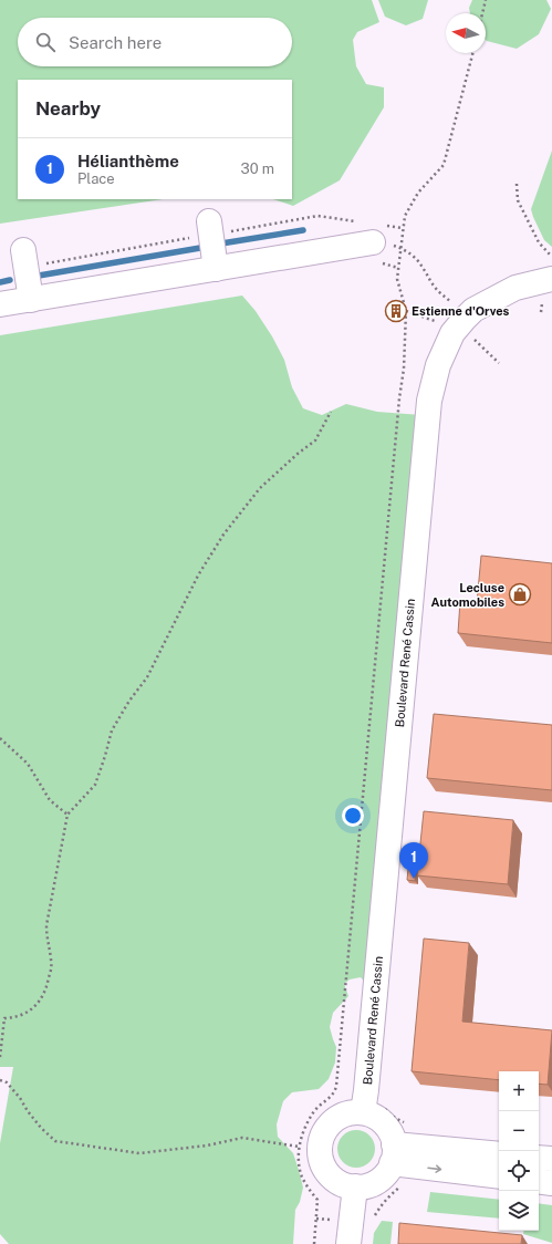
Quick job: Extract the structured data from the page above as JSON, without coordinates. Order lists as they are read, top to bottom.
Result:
{
  "streets": {
    "street": ["Boulevard René Cassin"]
  },
  "places": {
    "building": ["Estienne d'Orves"],
    "shop": ["Lecluse Automobiles"]
  },
  "north": "left",
  "page": {
    "search": "Search here",
    "heading": "Nearby",
    "list": [
      {
        "mark": "1",
        "name": "Hélianthème",
        "note": "Place",
        "value": "30 m"
      }
    ],
    "pins": "1",
    "map_buttons": ["+", "−"]
  }
}
